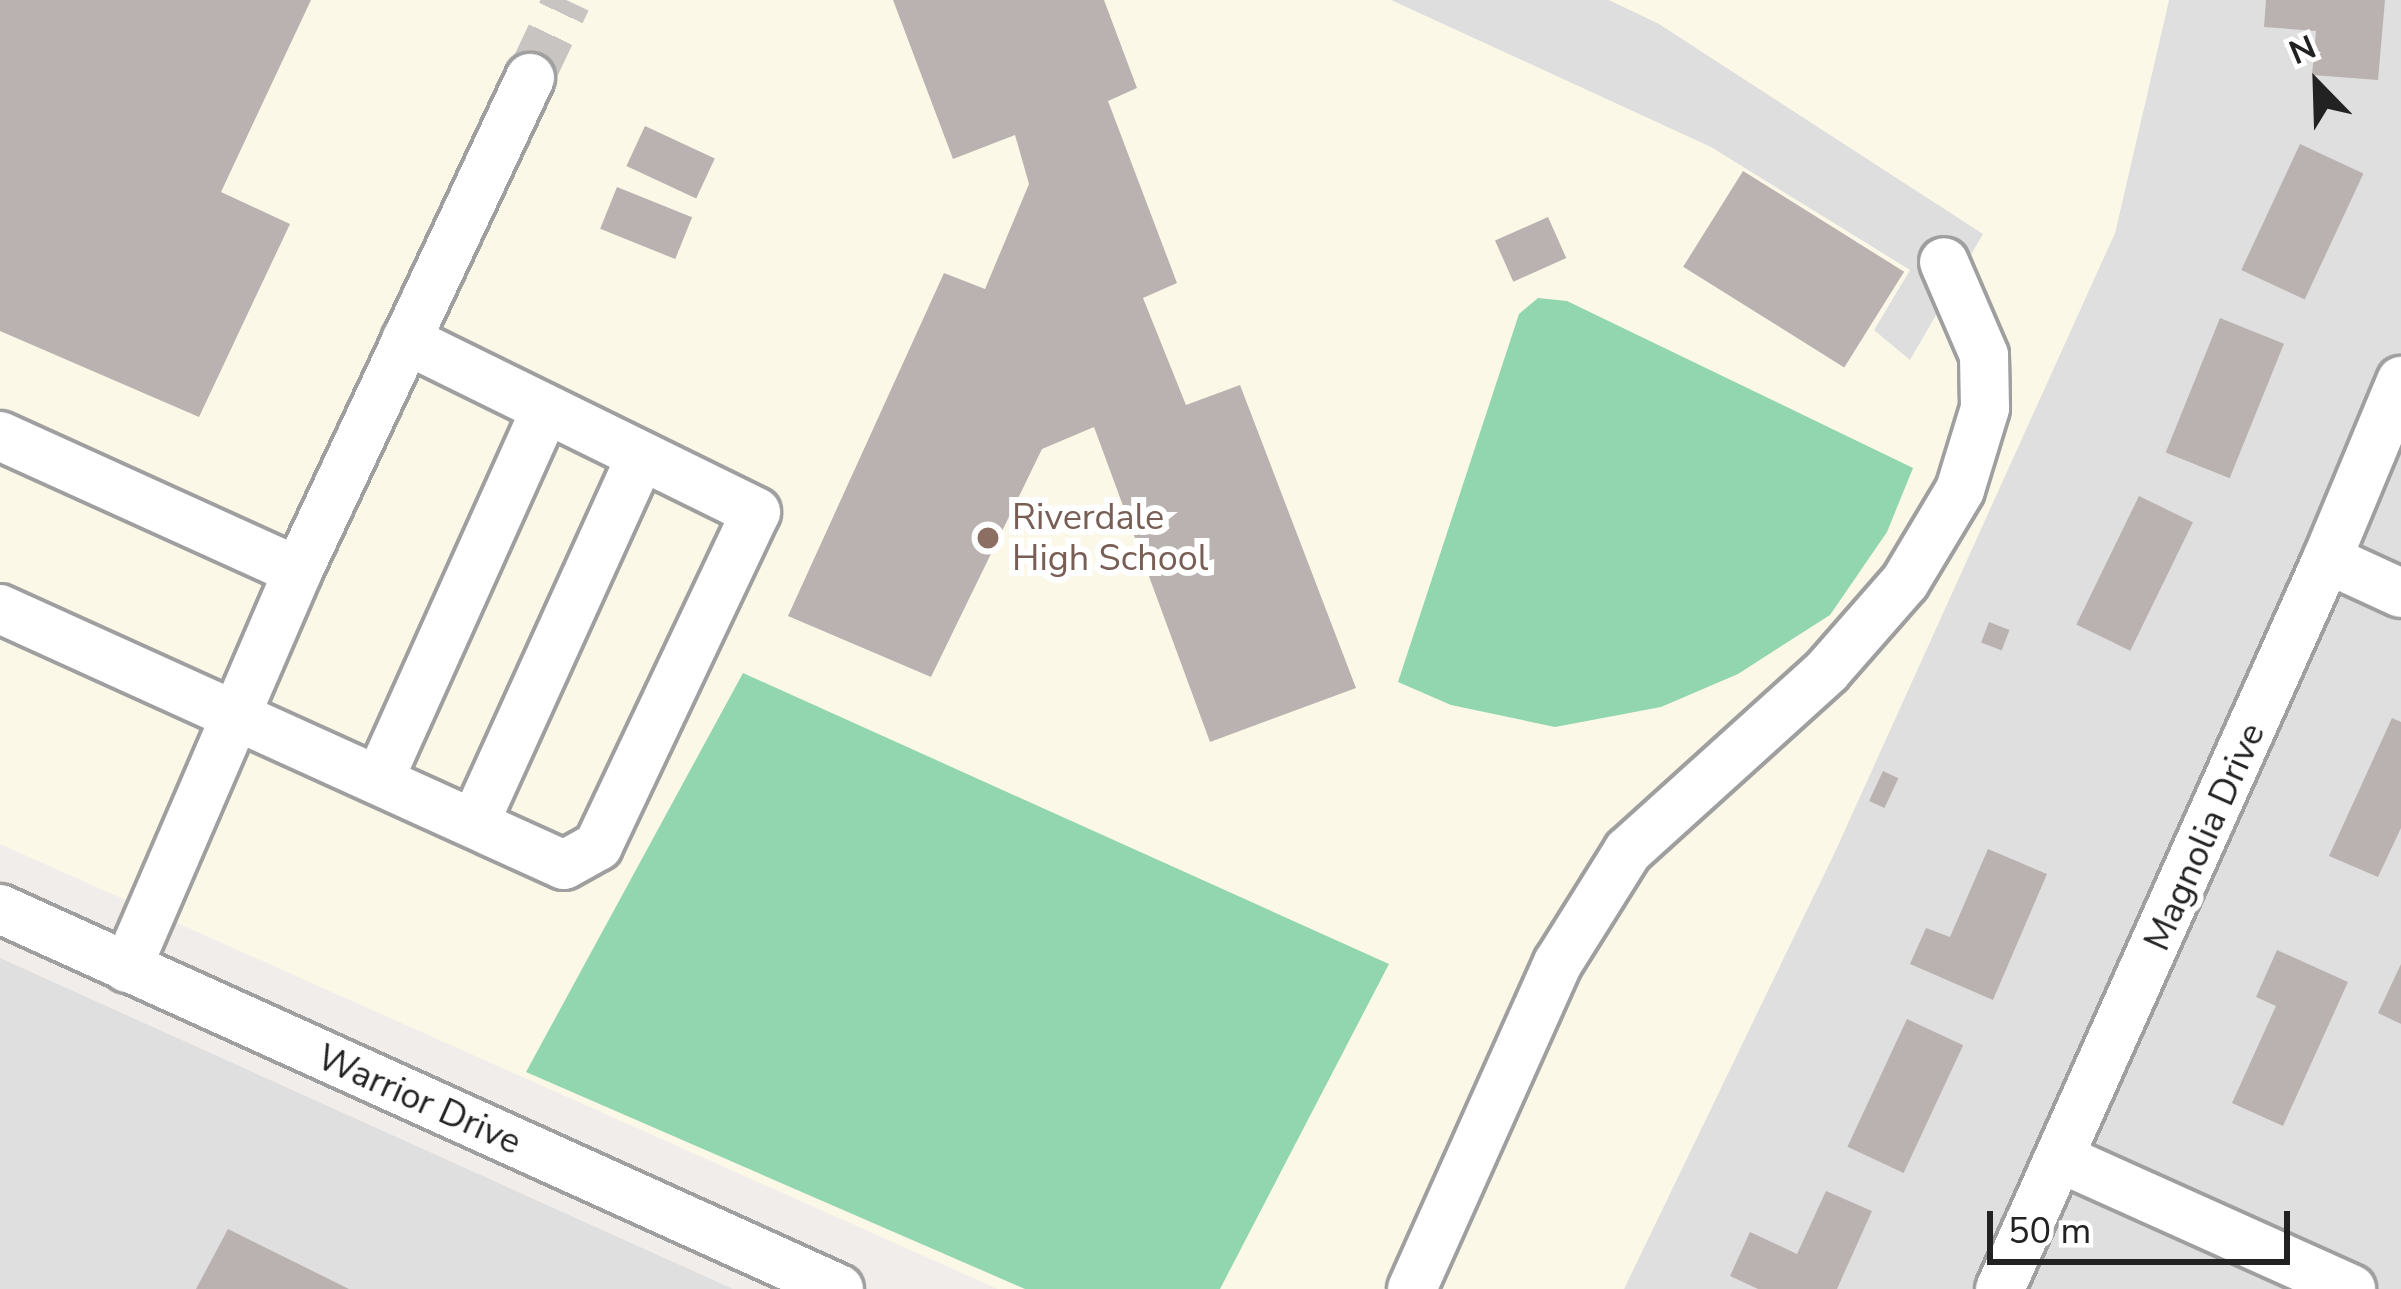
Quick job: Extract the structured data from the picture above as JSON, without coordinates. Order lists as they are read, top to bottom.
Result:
{
  "streets": {
    "street": ["Magnolia Drive", "Warrior Drive"]
  },
  "places": ["Riverdale High School"],
  "scale_bar": "50 m",
  "north": "top left"
}
